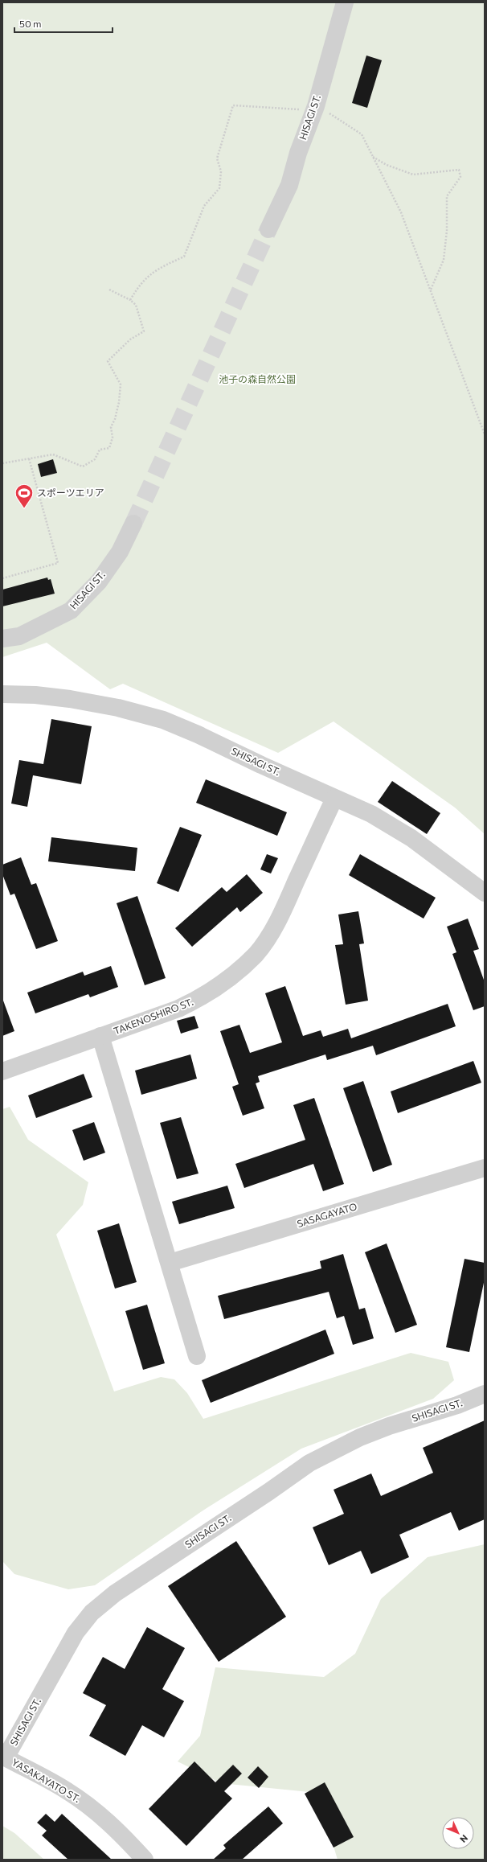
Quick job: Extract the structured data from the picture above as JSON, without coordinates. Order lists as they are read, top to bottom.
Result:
{
  "streets": {
    "lane": [
      "HISAGI ST.",
      "SHISAGI ST.",
      "TAKENOSHIRO ST.",
      "SASAGAYATO",
      "YASAKAYATO ST."
    ]
  },
  "crossings": [
    ["SHISAGI ST.", "TAKENOSHIRO ST."],
    ["SHISAGI ST.", "YASAKAYATO ST."]
  ],
  "parks": ["池子の森自然公園"],
  "places": {
    "sports": ["スポーツエリア"]
  },
  "scale_bar": "50 m",
  "north": "bottom right"
}
